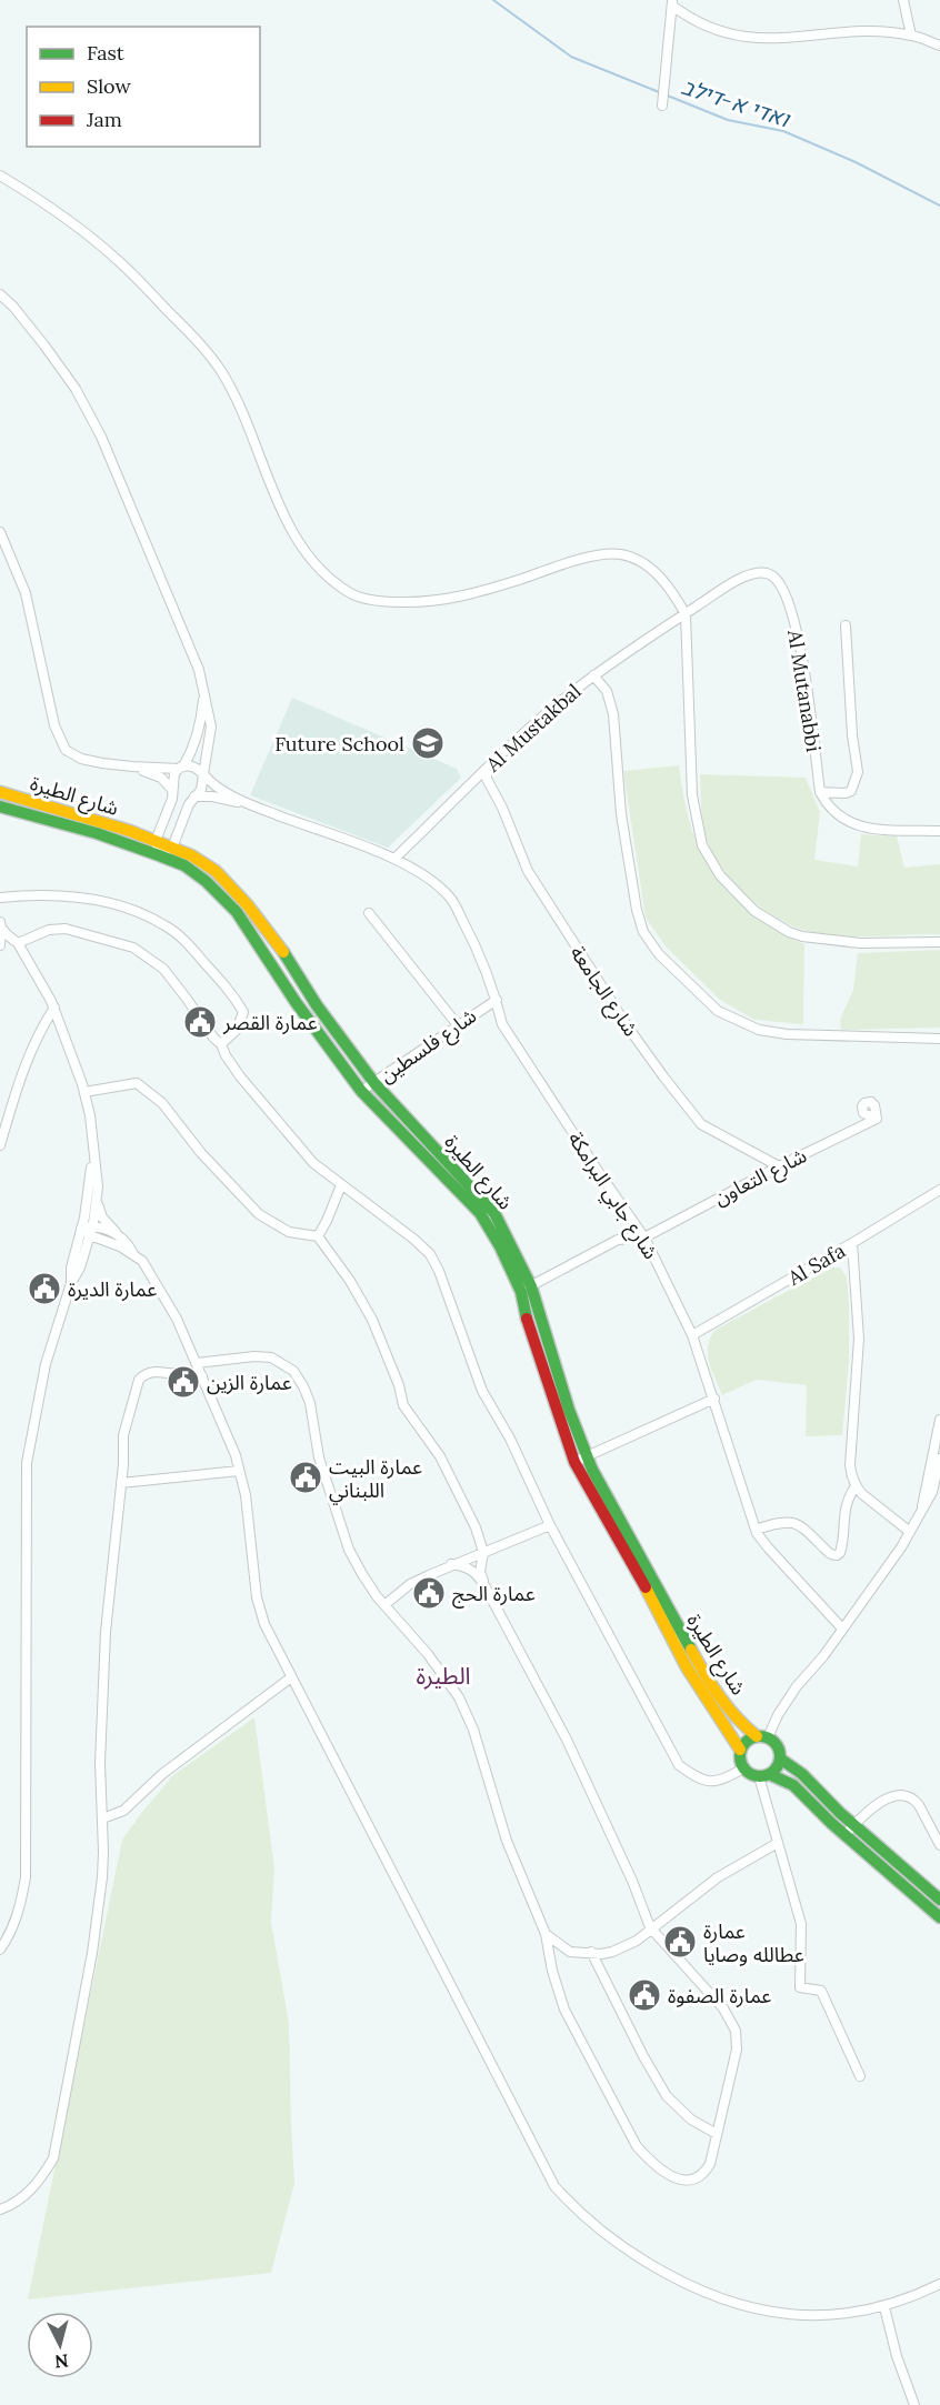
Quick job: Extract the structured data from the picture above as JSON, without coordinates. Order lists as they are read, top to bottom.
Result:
{
  "streets": {
    "main road": ["شارع الطيرة"],
    "street": [
      "Al Mutanabbi",
      "Al Mustakbal",
      "شارع الجامعة",
      "شارع فلسطين",
      "شارع التعاون",
      "شارع جابي البرامكة",
      "Al Safa"
    ]
  },
  "crossings": [
    ["Al Mutanabbi", "Al Mustakbal"],
    ["Al Mustakbal", "شارع الجامعة"],
    ["Al Mustakbal", "شارع جابي البرامكة"],
    ["شارع الطيرة", "شارع فلسطين"],
    ["شارع الطيرة", "شارع التعاون"],
    ["شارع الجامعة", "شارع التعاون"],
    ["شارع فلسطين", "شارع جابي البرامكة"],
    ["شارع التعاون", "شارع جابي البرامكة"],
    ["شارع جابي البرامكة", "Al Safa"]
  ],
  "districts": ["الطيرة"],
  "water": ["ואדי א-דילב"],
  "places": {
    "school or university": ["Future School"],
    "public building": [
      "عمارة القصر",
      "عمارة الديرة",
      "عمارة الزين",
      "عمارة البيت اللبناني",
      "عمارة الحج",
      "عمارة عطالله وصايا",
      "عمارة الصفوة"
    ]
  },
  "legend": ["Fast", "Slow", "Jam"],
  "north": "bottom"
}
